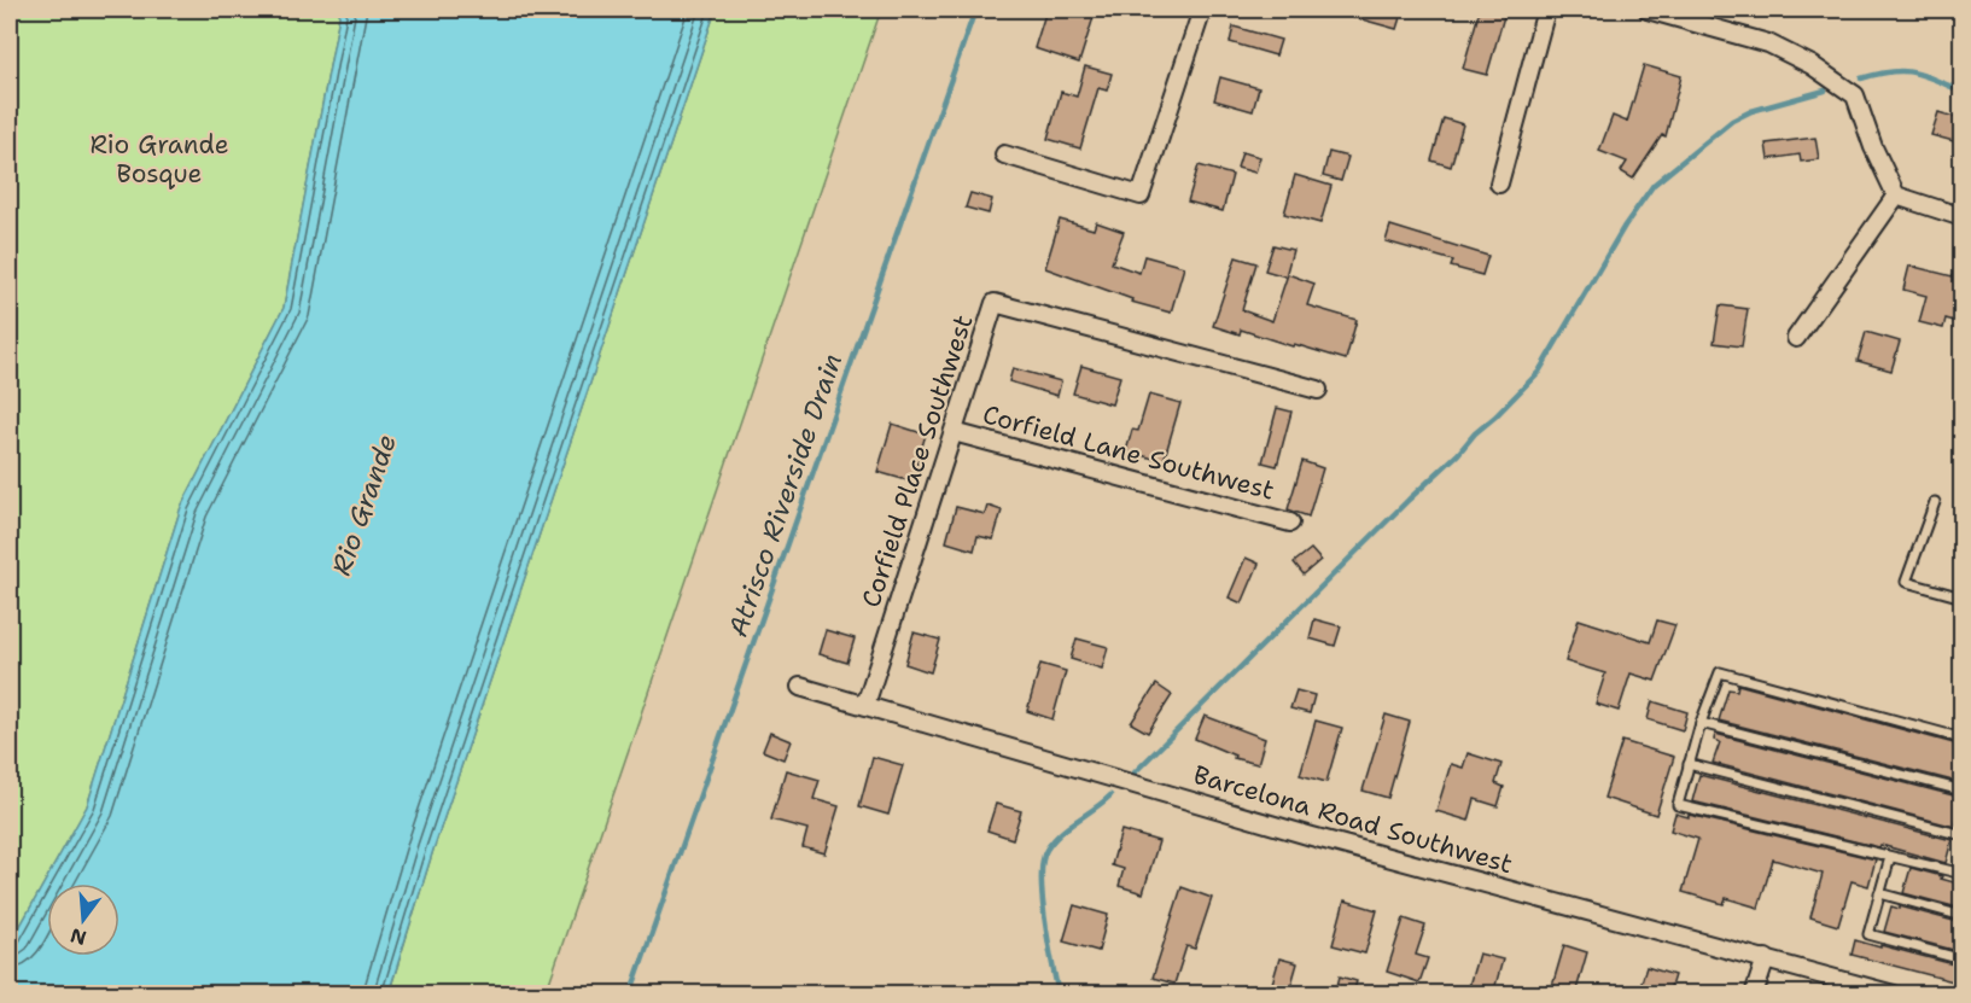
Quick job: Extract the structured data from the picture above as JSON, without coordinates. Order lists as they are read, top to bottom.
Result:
{
  "streets": {
    "street": ["Corfield Lane Southwest", "Corfield Place Southwest", "Barcelona Road Southwest"]
  },
  "crossings": [
    ["Corfield Lane Southwest", "Corfield Place Southwest"],
    ["Corfield Place Southwest", "Barcelona Road Southwest"]
  ],
  "water": ["Atrisco Riverside Drain", "Rio Grande"],
  "parks": ["Rio Grande Bosque"],
  "north": "bottom"
}
